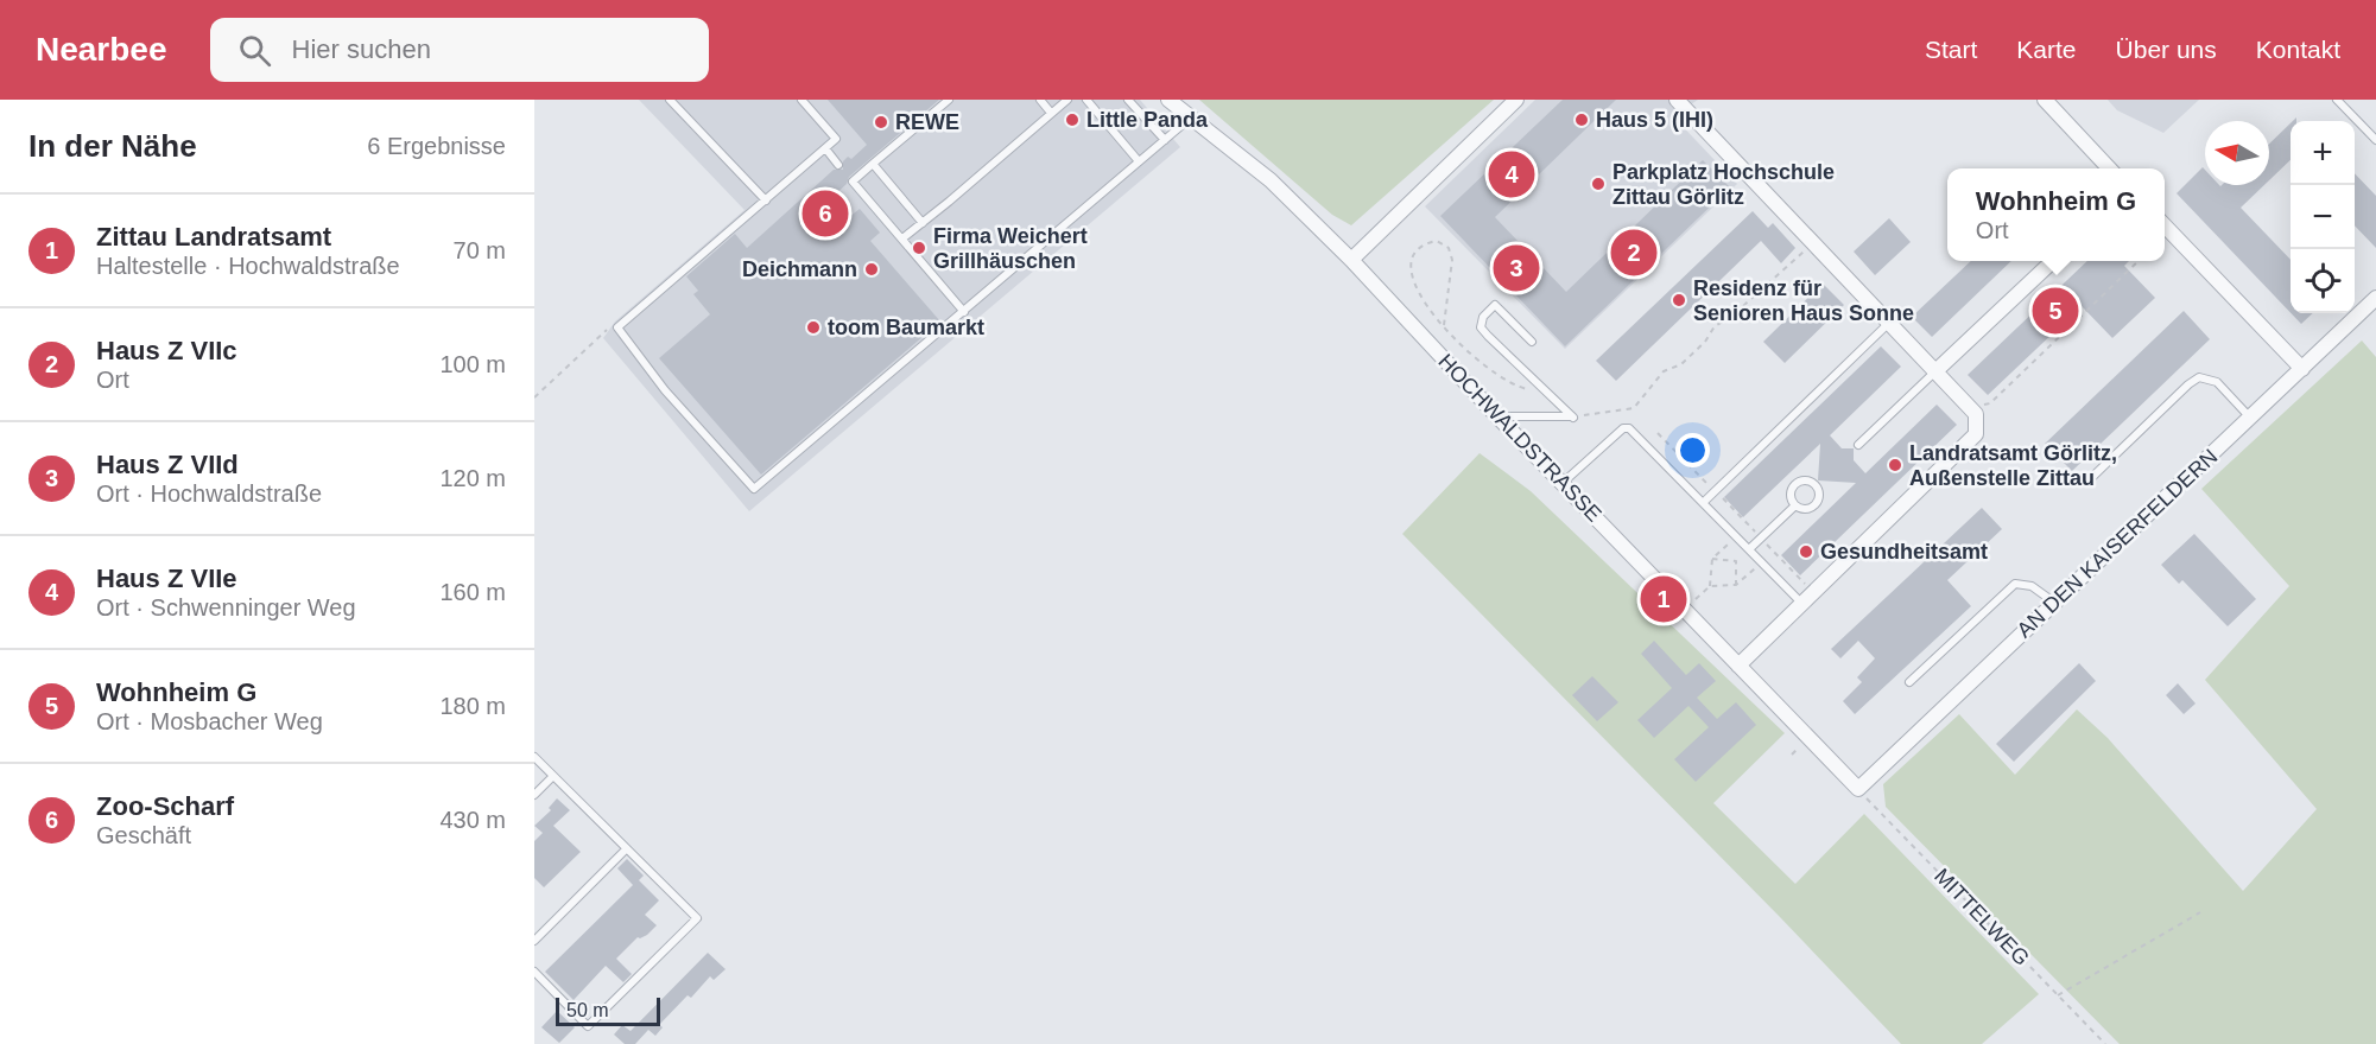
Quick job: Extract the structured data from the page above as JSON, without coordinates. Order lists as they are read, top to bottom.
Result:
{
  "streets": {
    "street": ["HOCHWALDSTRASSE", "AN DEN KAISERFELDERN"],
    "path": ["MITTELWEG"]
  },
  "crossings": [
    ["HOCHWALDSTRASSE", "AN DEN KAISERFELDERN"],
    ["HOCHWALDSTRASSE", "MITTELWEG"],
    ["AN DEN KAISERFELDERN", "MITTELWEG"]
  ],
  "places": [
    "Little Panda",
    "Haus 5 (IHI)",
    "REWE",
    "Parkplatz Hochschule Zittau Görlitz",
    "Firma Weichert Grillhäuschen",
    "Deichmann",
    "Residenz für Senioren Haus Sonne",
    "toom Baumarkt",
    "Landratsamt Görlitz, Außenstelle Zittau",
    "Gesundheitsamt"
  ],
  "scale_bar": "50 m",
  "north": "left",
  "page": {
    "header": "Nearbee",
    "search": "Hier suchen",
    "nav": [
      "Start",
      "Karte",
      "Über uns",
      "Kontakt"
    ],
    "heading": ["In der Nähe", "6 Ergebnisse"],
    "map_buttons": ["+", "−"],
    "pins": [
      "4",
      "6",
      "2",
      "3",
      "5",
      "1"
    ],
    "popup": ["Wohnheim G", "Ort"],
    "list": [
      {
        "mark": "1",
        "name": "Zittau Landratsamt",
        "note": "Haltestelle · Hochwaldstraße",
        "value": "70 m"
      },
      {
        "mark": "2",
        "name": "Haus Z VIIc",
        "note": "Ort",
        "value": "100 m"
      },
      {
        "mark": "3",
        "name": "Haus Z VIId",
        "note": "Ort · Hochwaldstraße",
        "value": "120 m"
      },
      {
        "mark": "4",
        "name": "Haus Z VIIe",
        "note": "Ort · Schwenninger Weg",
        "value": "160 m"
      },
      {
        "mark": "5",
        "name": "Wohnheim G",
        "note": "Ort · Mosbacher Weg",
        "value": "180 m"
      },
      {
        "mark": "6",
        "name": "Zoo-Scharf",
        "note": "Geschäft",
        "value": "430 m"
      }
    ],
    "scale": "50 m"
  }
}
